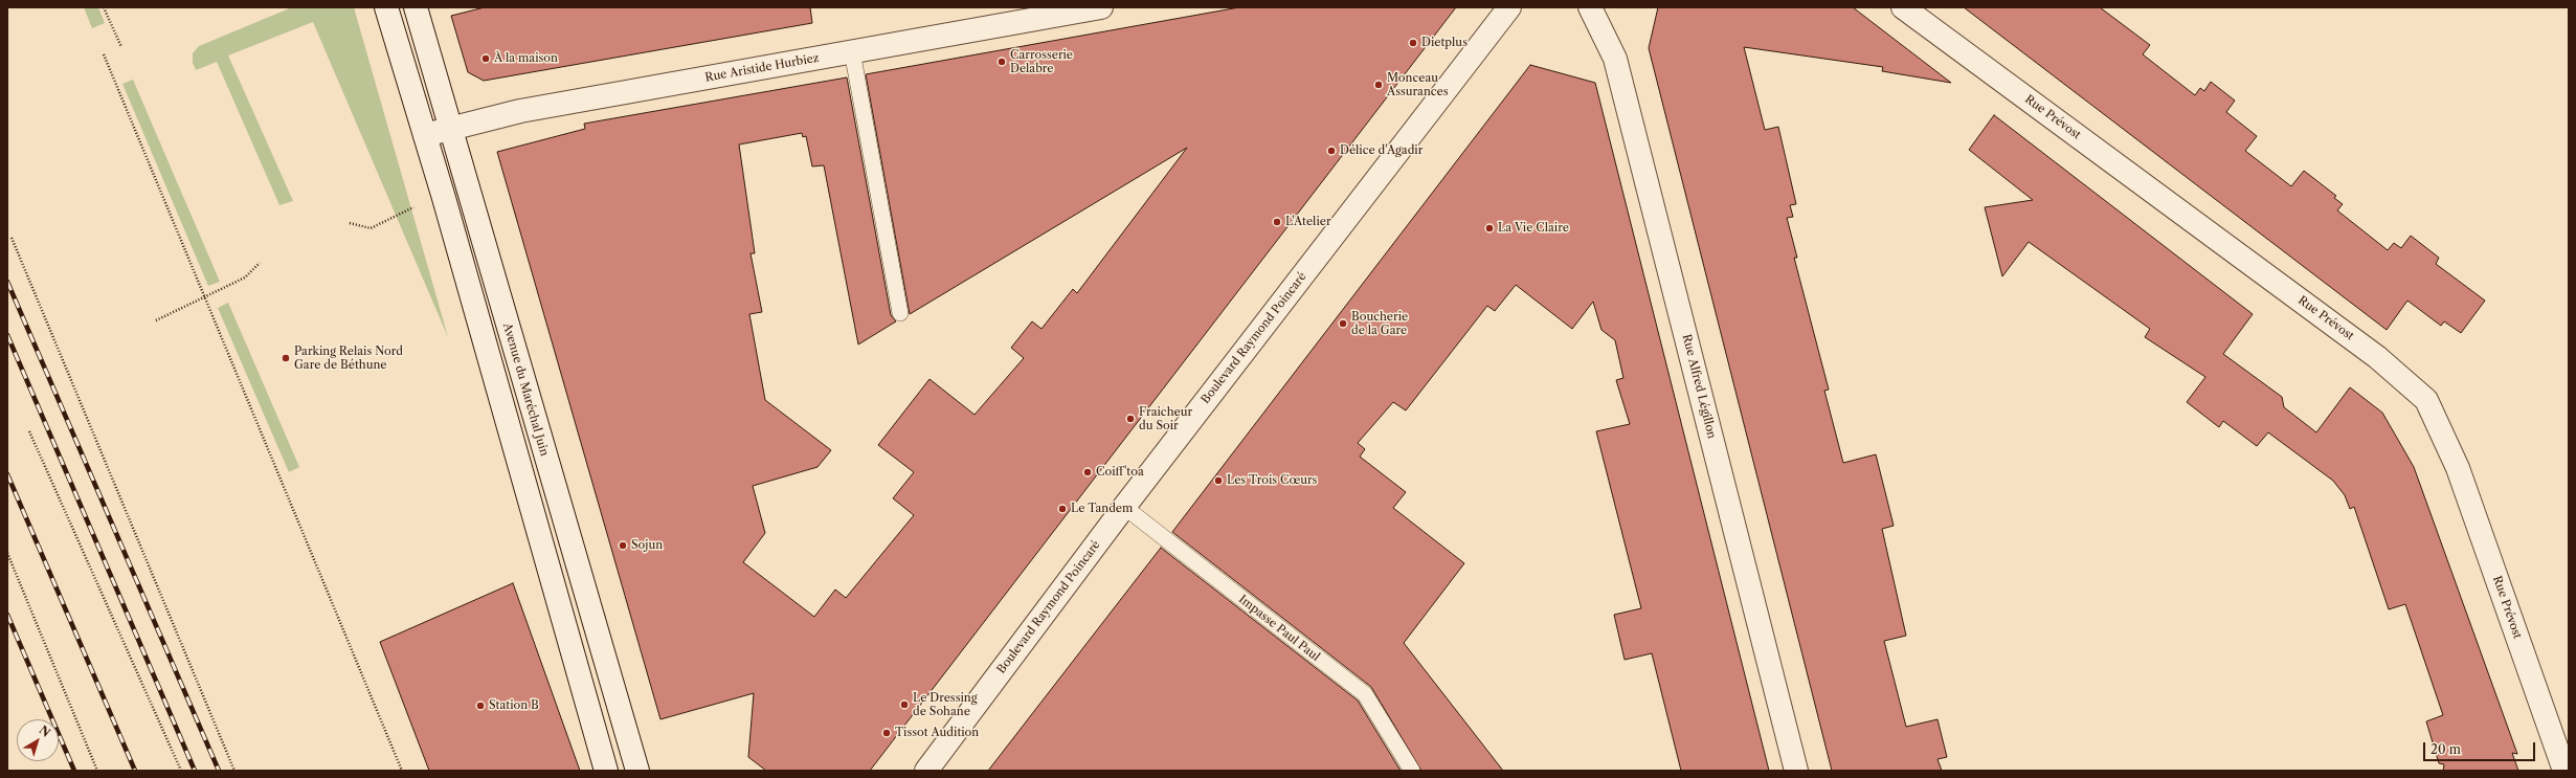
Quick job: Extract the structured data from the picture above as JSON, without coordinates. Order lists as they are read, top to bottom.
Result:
{
  "streets": {
    "street": [
      "Rue Aristide Hurbiez",
      "Rue Prévost",
      "Boulevard Raymond Poincaré",
      "Rue Alfred Légillon",
      "Avenue du Maréchal Juin"
    ],
    "lane": ["Impasse Paul Paul"]
  },
  "crossings": [
    ["Rue Aristide Hurbiez", "Avenue du Maréchal Juin"],
    ["Boulevard Raymond Poincaré", "Impasse Paul Paul"]
  ],
  "places": [
    "Dietplus",
    "À la maison",
    "Carrosserie Delabre",
    "Monceau Assurances",
    "Délice d'Agadir",
    "L'Atelier",
    "La Vie Claire",
    "Boucherie de la Gare",
    "Parking Relais Nord Gare de Béthune",
    "Fraicheur du Soir",
    "Coiff'toa",
    "Les Trois Cœurs",
    "Le Tandem",
    "Sojun",
    "Le Dressing de Sohane",
    "Station B",
    "Tissot Audition"
  ],
  "scale_bar": "20 m",
  "north": "top right"
}
